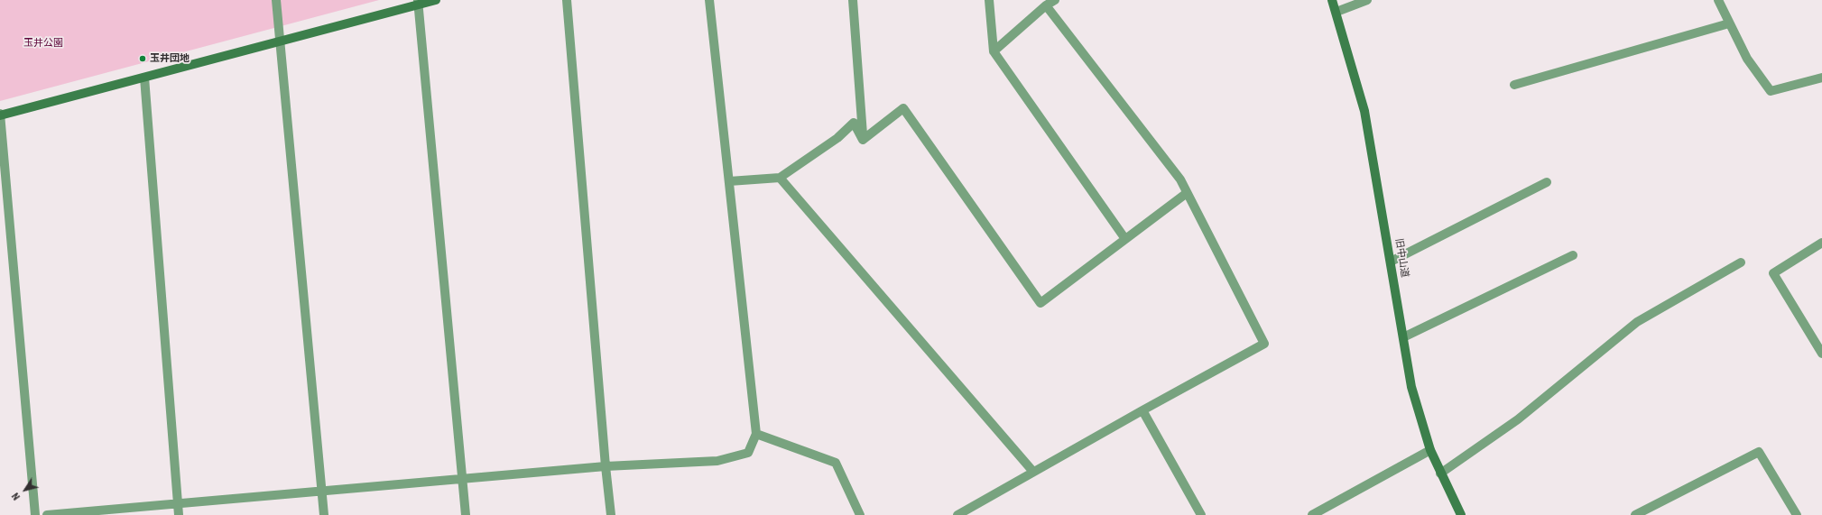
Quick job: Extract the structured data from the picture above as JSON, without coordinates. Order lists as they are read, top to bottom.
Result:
{
  "streets": {
    "main road": ["旧中山道"]
  },
  "parks": ["玉井公園"],
  "places": ["玉井団地"],
  "north": "bottom left"
}
